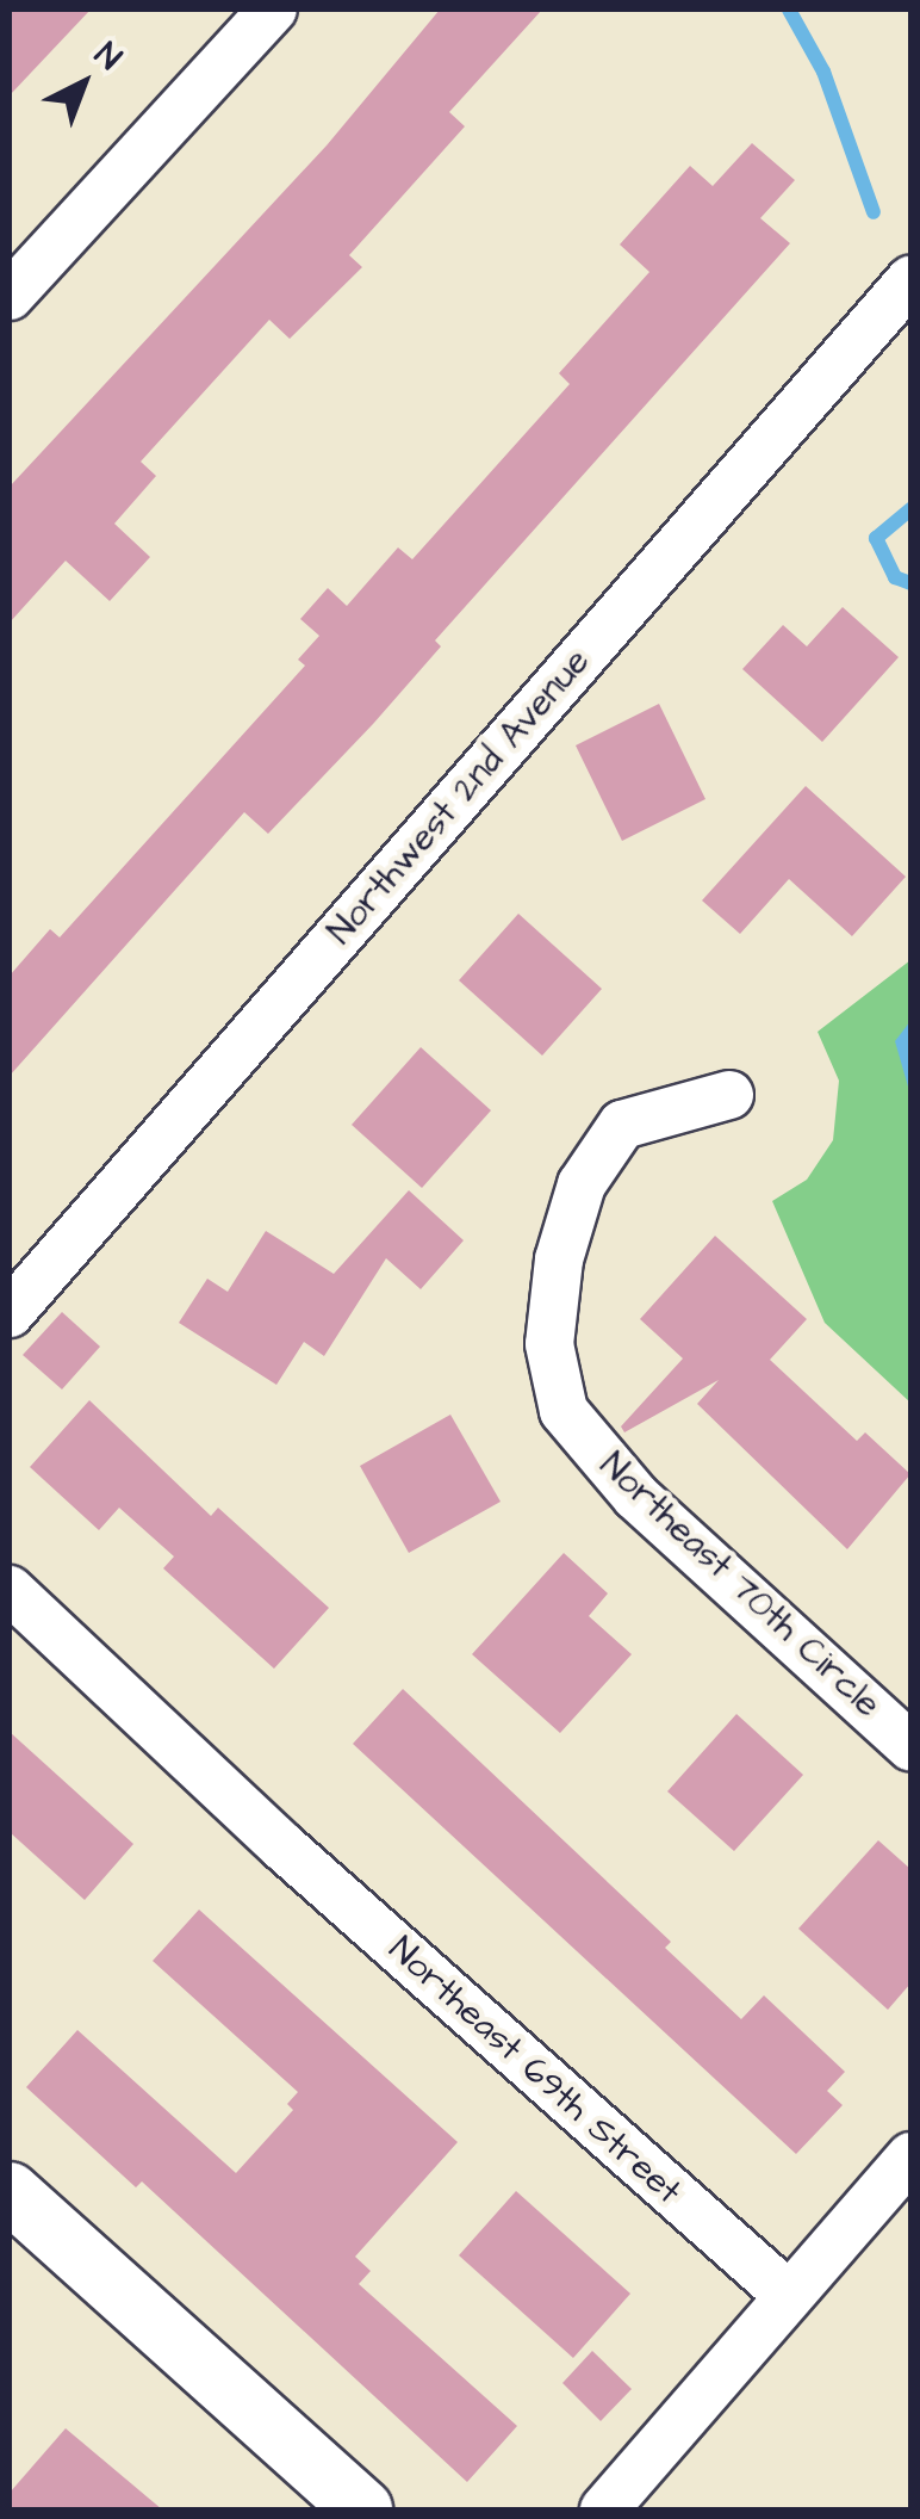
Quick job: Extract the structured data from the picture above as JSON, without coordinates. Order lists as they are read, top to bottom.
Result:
{
  "streets": {
    "street": ["Northwest 2nd Avenue", "Northeast 70th Circle", "Northeast 69th Street"]
  },
  "north": "top right"
}
